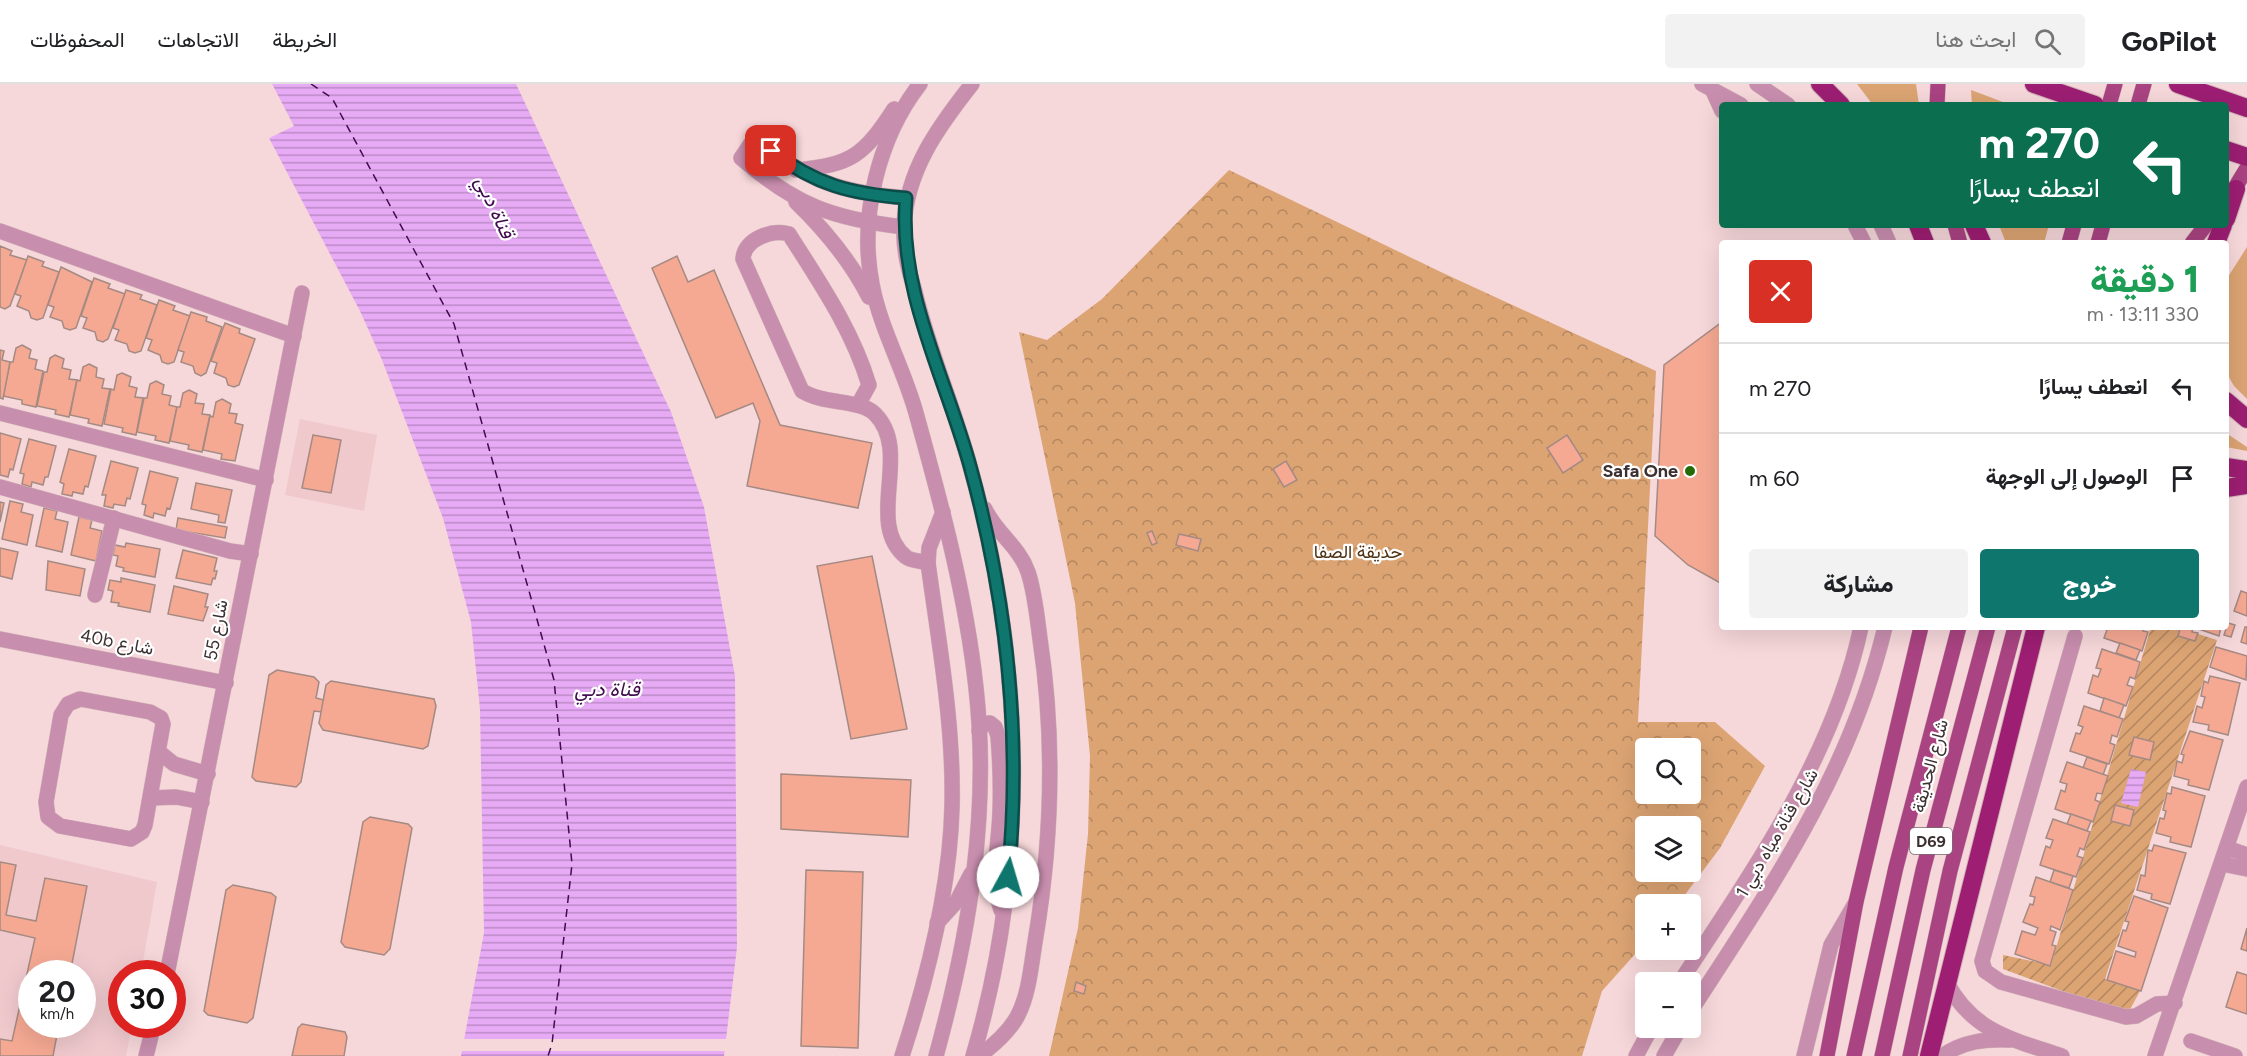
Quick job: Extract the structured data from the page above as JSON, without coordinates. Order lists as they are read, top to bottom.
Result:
{
  "streets": {
    "main road": ["شارع الحديقة", "D69"],
    "street": ["شارع 55", "40b شارع", "شارع قناة مياه دبي 1"]
  },
  "crossings": [
    ["شارع 55", "40b شارع"]
  ],
  "water": ["قناة دبي"],
  "parks": ["حديقة الصفا"],
  "places": ["Safa One"],
  "page": {
    "header": "GoPilot",
    "search": "ابحث هنا",
    "nav": ["الخريطة", "الاتجاهات", "المحفوظات"],
    "turn": ["270 m", "انعطف يسارًا"],
    "heading": ["1 دقيقة", "330 m · 13:11"],
    "list": [
      {
        "name": "انعطف يسارًا",
        "value": "270 m"
      },
      {
        "name": "الوصول إلى الوجهة",
        "value": "60 m"
      }
    ],
    "buttons": ["خروج", "مشاركة"],
    "map_buttons": ["+", "−"],
    "speed": "20 km/h",
    "limit": "30"
  }
}
